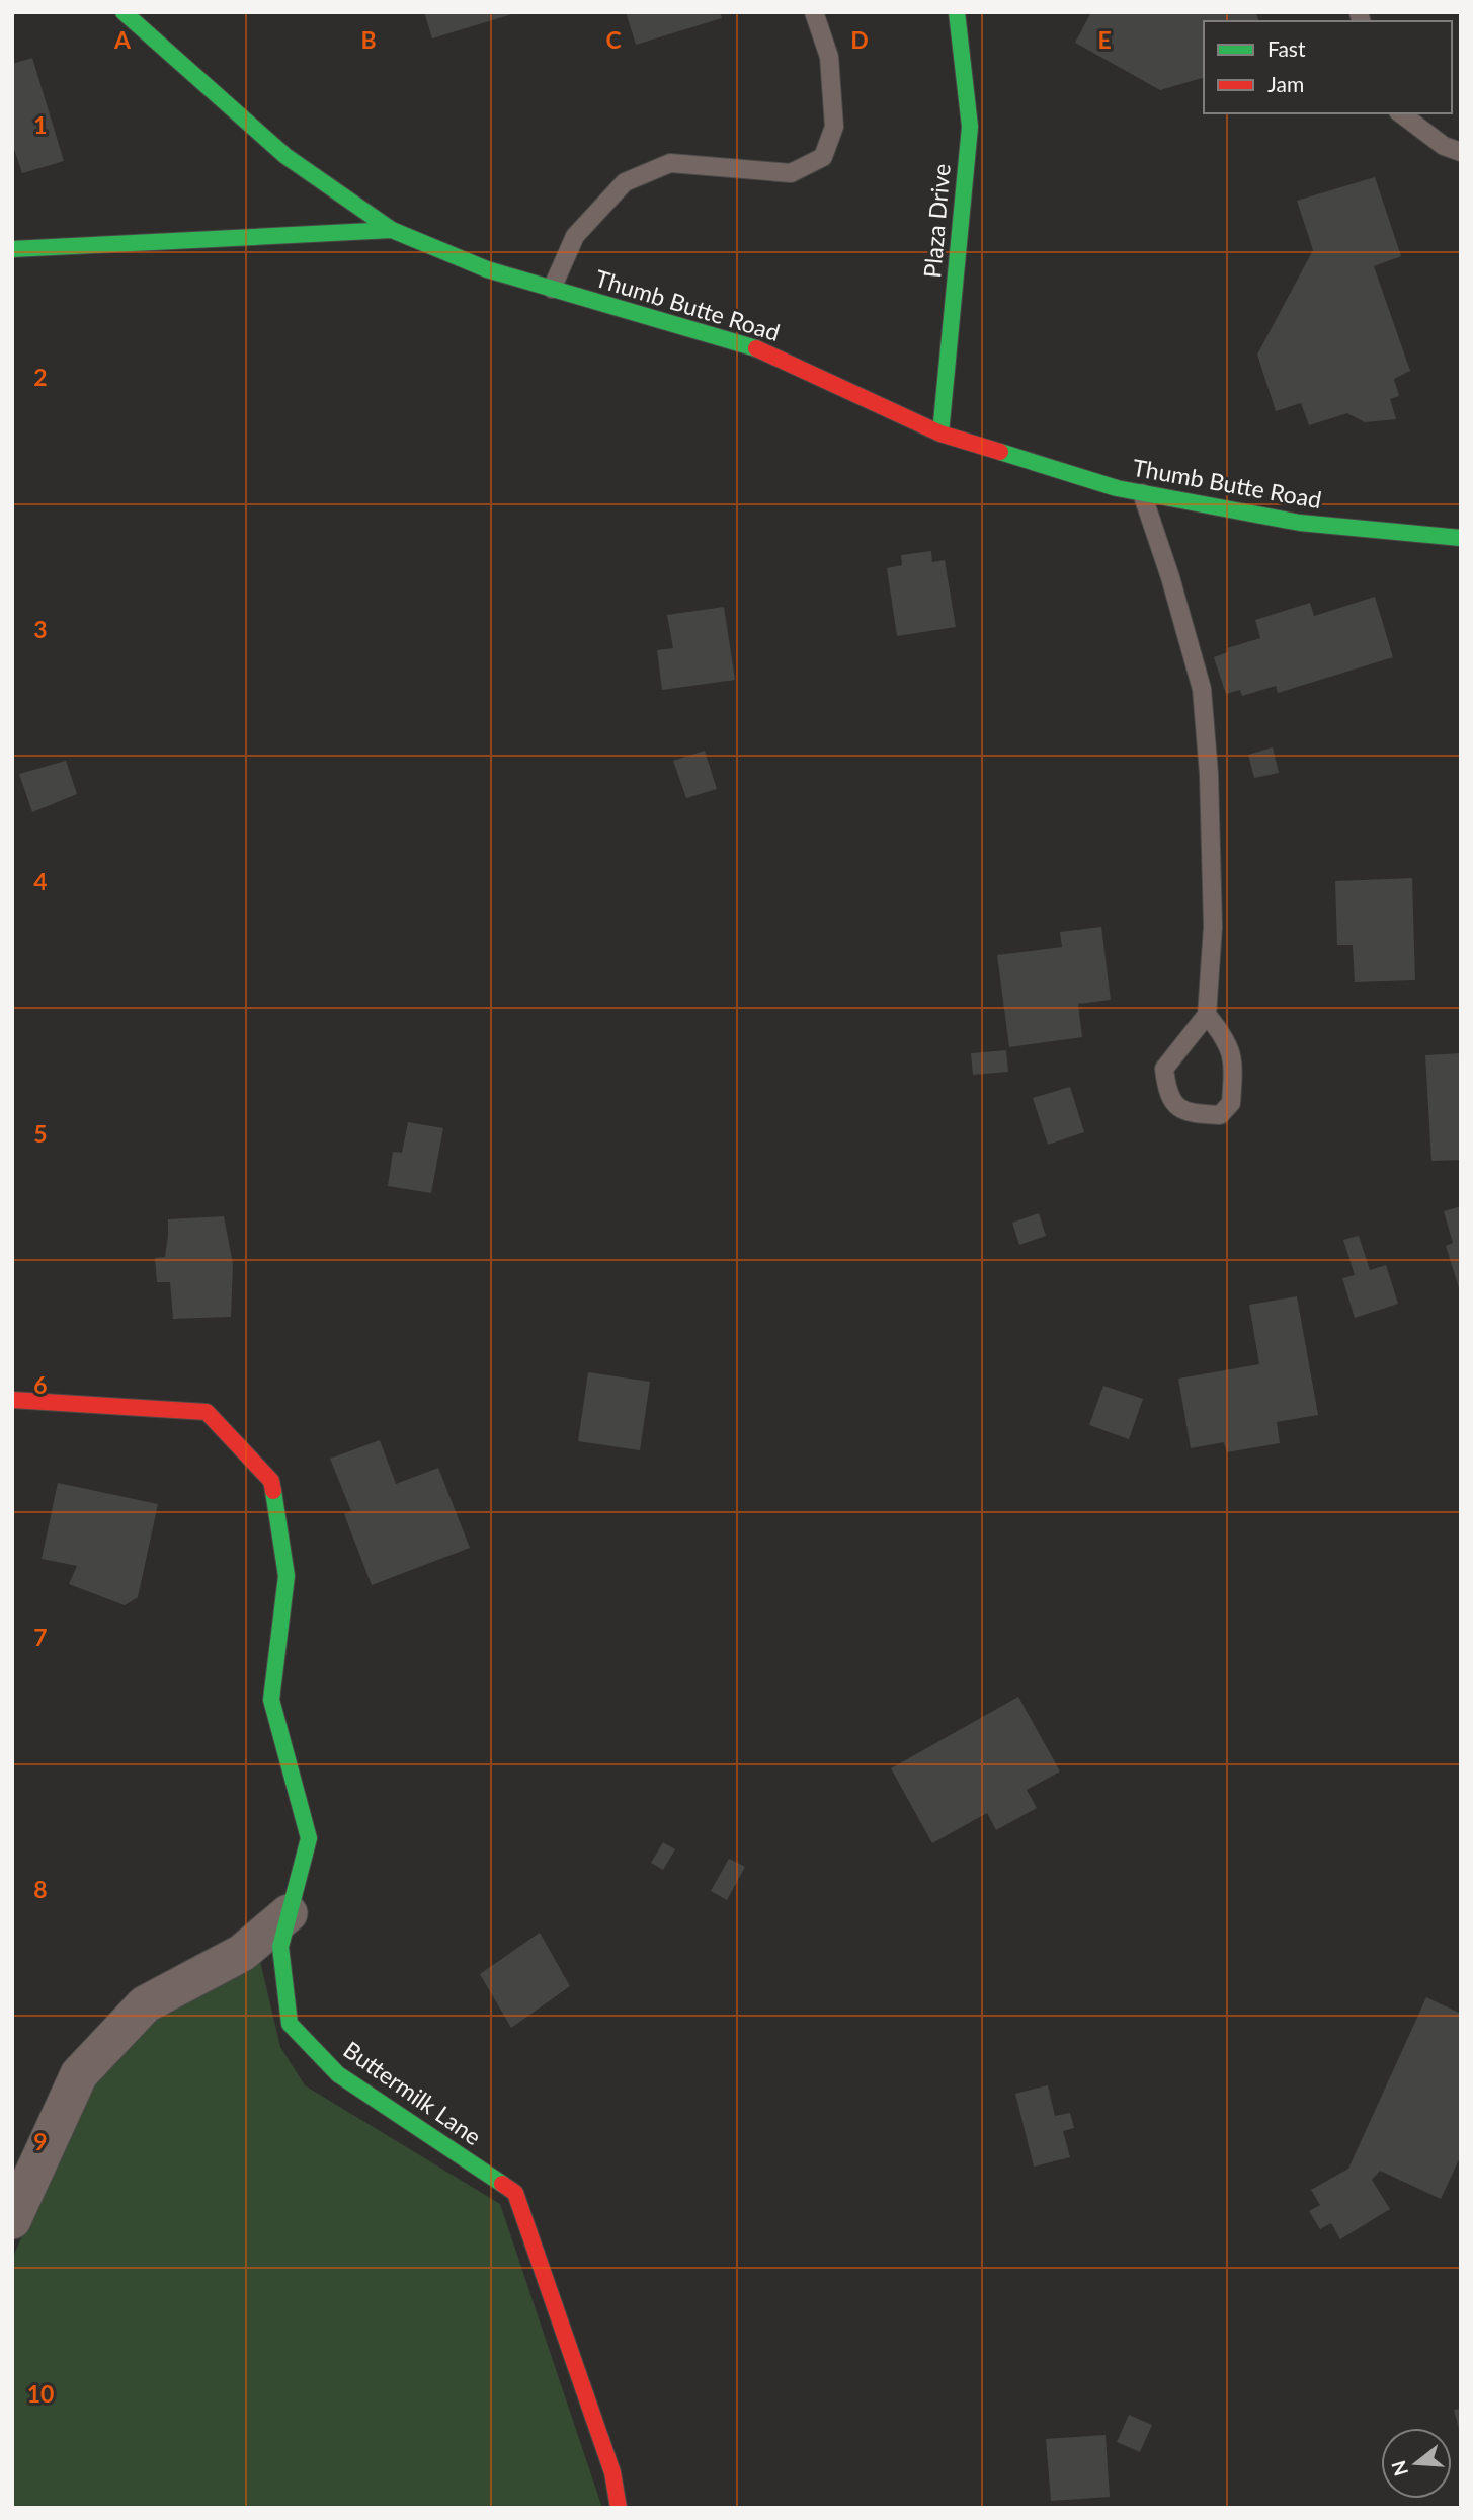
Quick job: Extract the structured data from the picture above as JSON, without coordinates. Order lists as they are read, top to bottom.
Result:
{
  "streets": {
    "street": ["Plaza Drive", "Thumb Butte Road", "Buttermilk Lane"]
  },
  "crossings": [
    ["Plaza Drive", "Thumb Butte Road"]
  ],
  "legend": ["Fast", "Jam"],
  "north": "left",
  "grid": {
    "columns": [
      "A",
      "B",
      "C",
      "D",
      "E"
    ],
    "rows": [
      "1",
      "2",
      "3",
      "4",
      "5",
      "6",
      "7",
      "8",
      "9",
      "10"
    ]
  }
}
